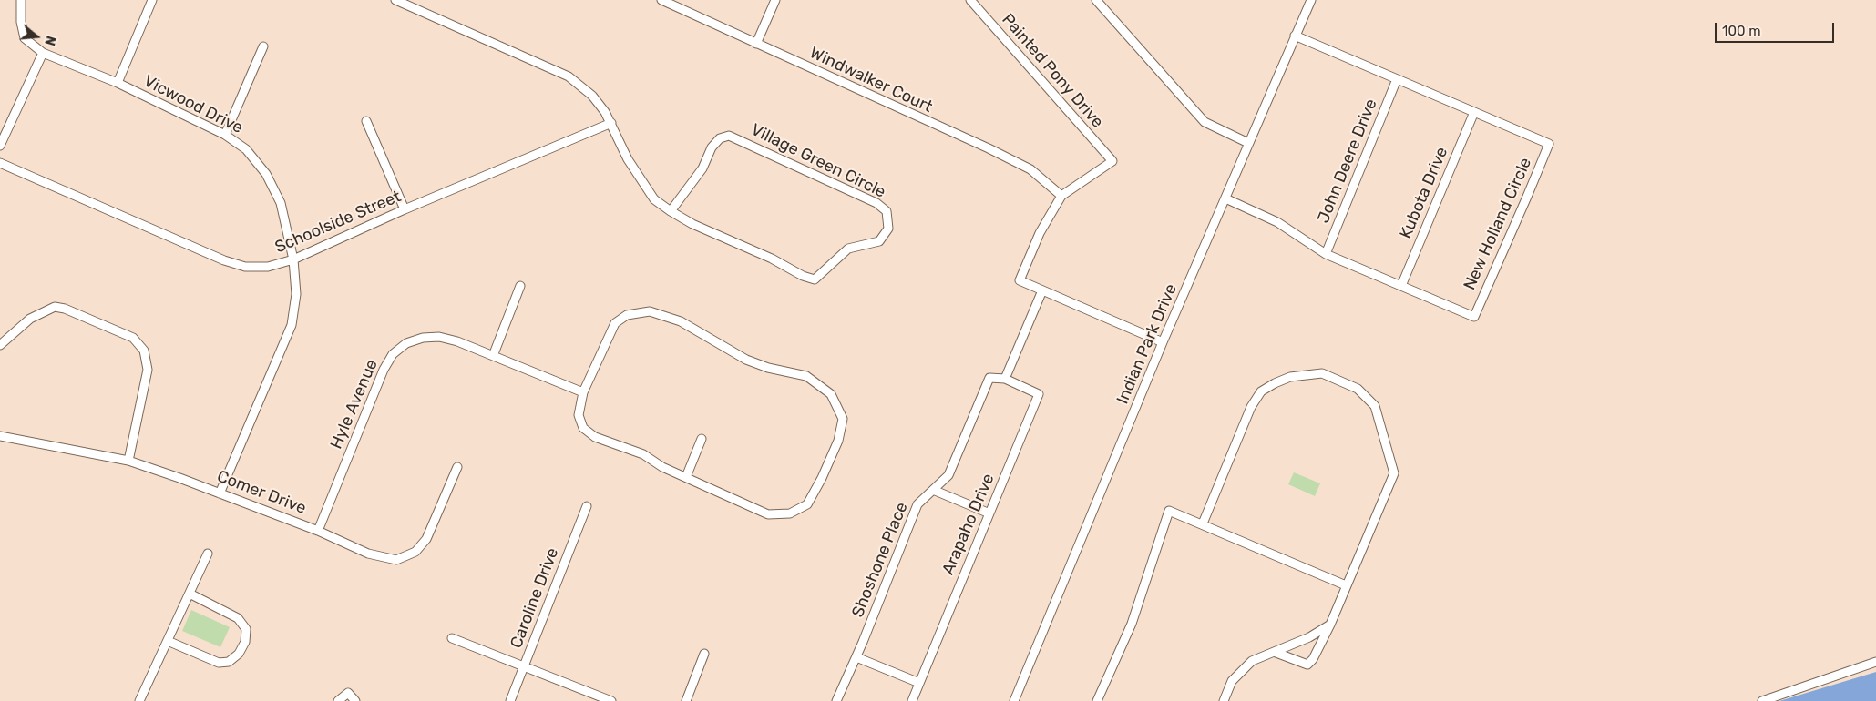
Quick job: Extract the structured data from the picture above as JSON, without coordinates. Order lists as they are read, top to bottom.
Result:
{
  "streets": {
    "street": [
      "Painted Pony Drive",
      "Windwalker Court",
      "Vicwood Drive",
      "Village Green Circle",
      "John Deere Drive",
      "Kubota Drive",
      "Schoolside Street",
      "New Holland Circle",
      "Indian Park Drive",
      "Hyle Avenue",
      "Comer Drive",
      "Arapaho Drive",
      "Shoshone Place",
      "Caroline Drive"
    ]
  },
  "crossings": [
    ["Painted Pony Drive", "Windwalker Court"],
    ["Vicwood Drive", "Schoolside Street"],
    ["Vicwood Drive", "Comer Drive"],
    ["John Deere Drive", "New Holland Circle"],
    ["Kubota Drive", "New Holland Circle"],
    ["New Holland Circle", "Indian Park Drive"],
    ["Hyle Avenue", "Comer Drive"],
    ["Arapaho Drive", "Shoshone Place"]
  ],
  "scale_bar": "100 m",
  "north": "right"
}
